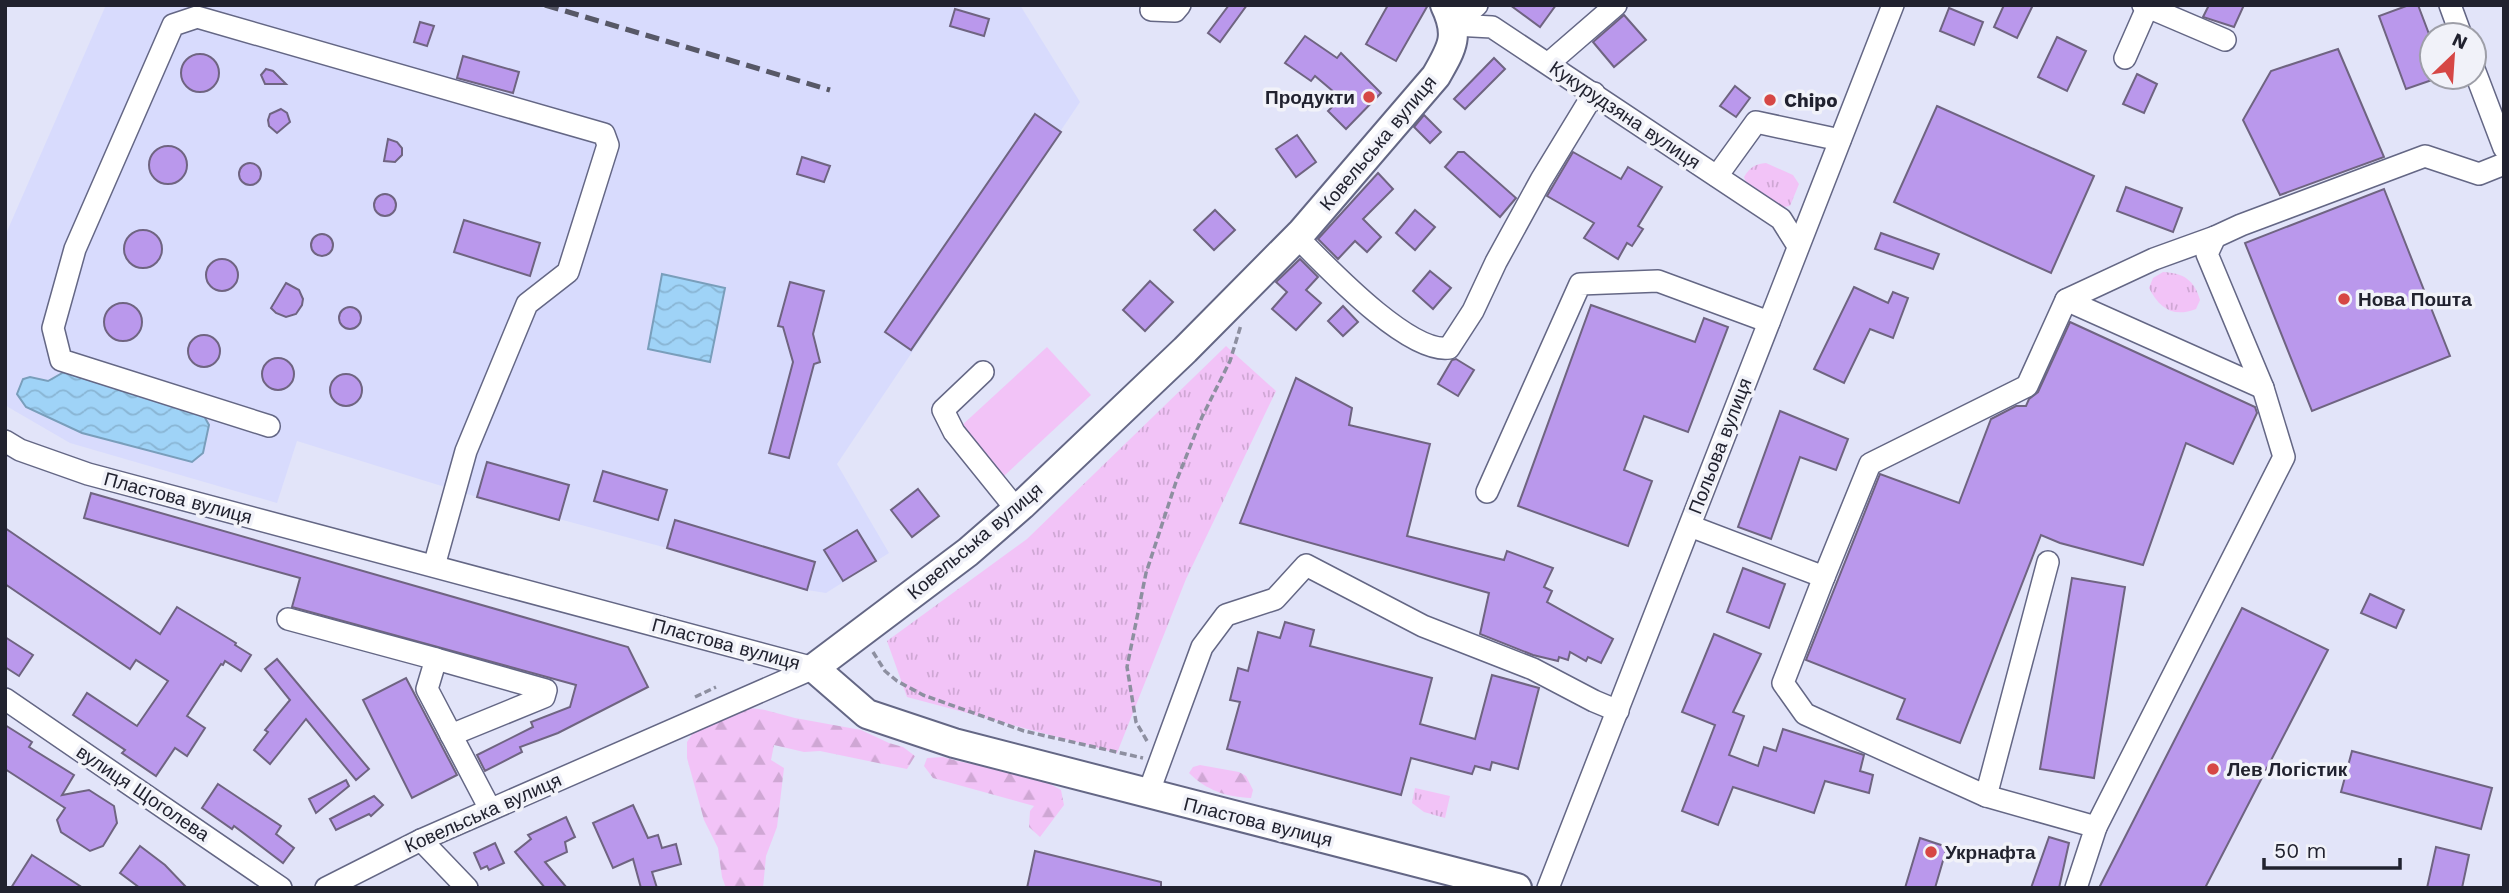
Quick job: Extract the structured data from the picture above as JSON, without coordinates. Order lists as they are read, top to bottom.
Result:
{
  "streets": {
    "main road": ["Ковельська вулиця", "Пластова вулиця"],
    "street": ["Кукурудзяна вулиця", "Польова вулиця", "вулиця Щоголева"]
  },
  "crossings": [
    ["Кукурудзяна вулиця", "Ковельська вулиця"],
    ["Кукурудзяна вулиця", "Польова вулиця"],
    ["Ковельська вулиця", "Пластова вулиця"]
  ],
  "places": [
    "Продукти",
    "Chipo",
    "Нова Пошта",
    "Лев Логістик",
    "Укрнафта"
  ],
  "scale_bar": "50 m",
  "north": "top right"
}
